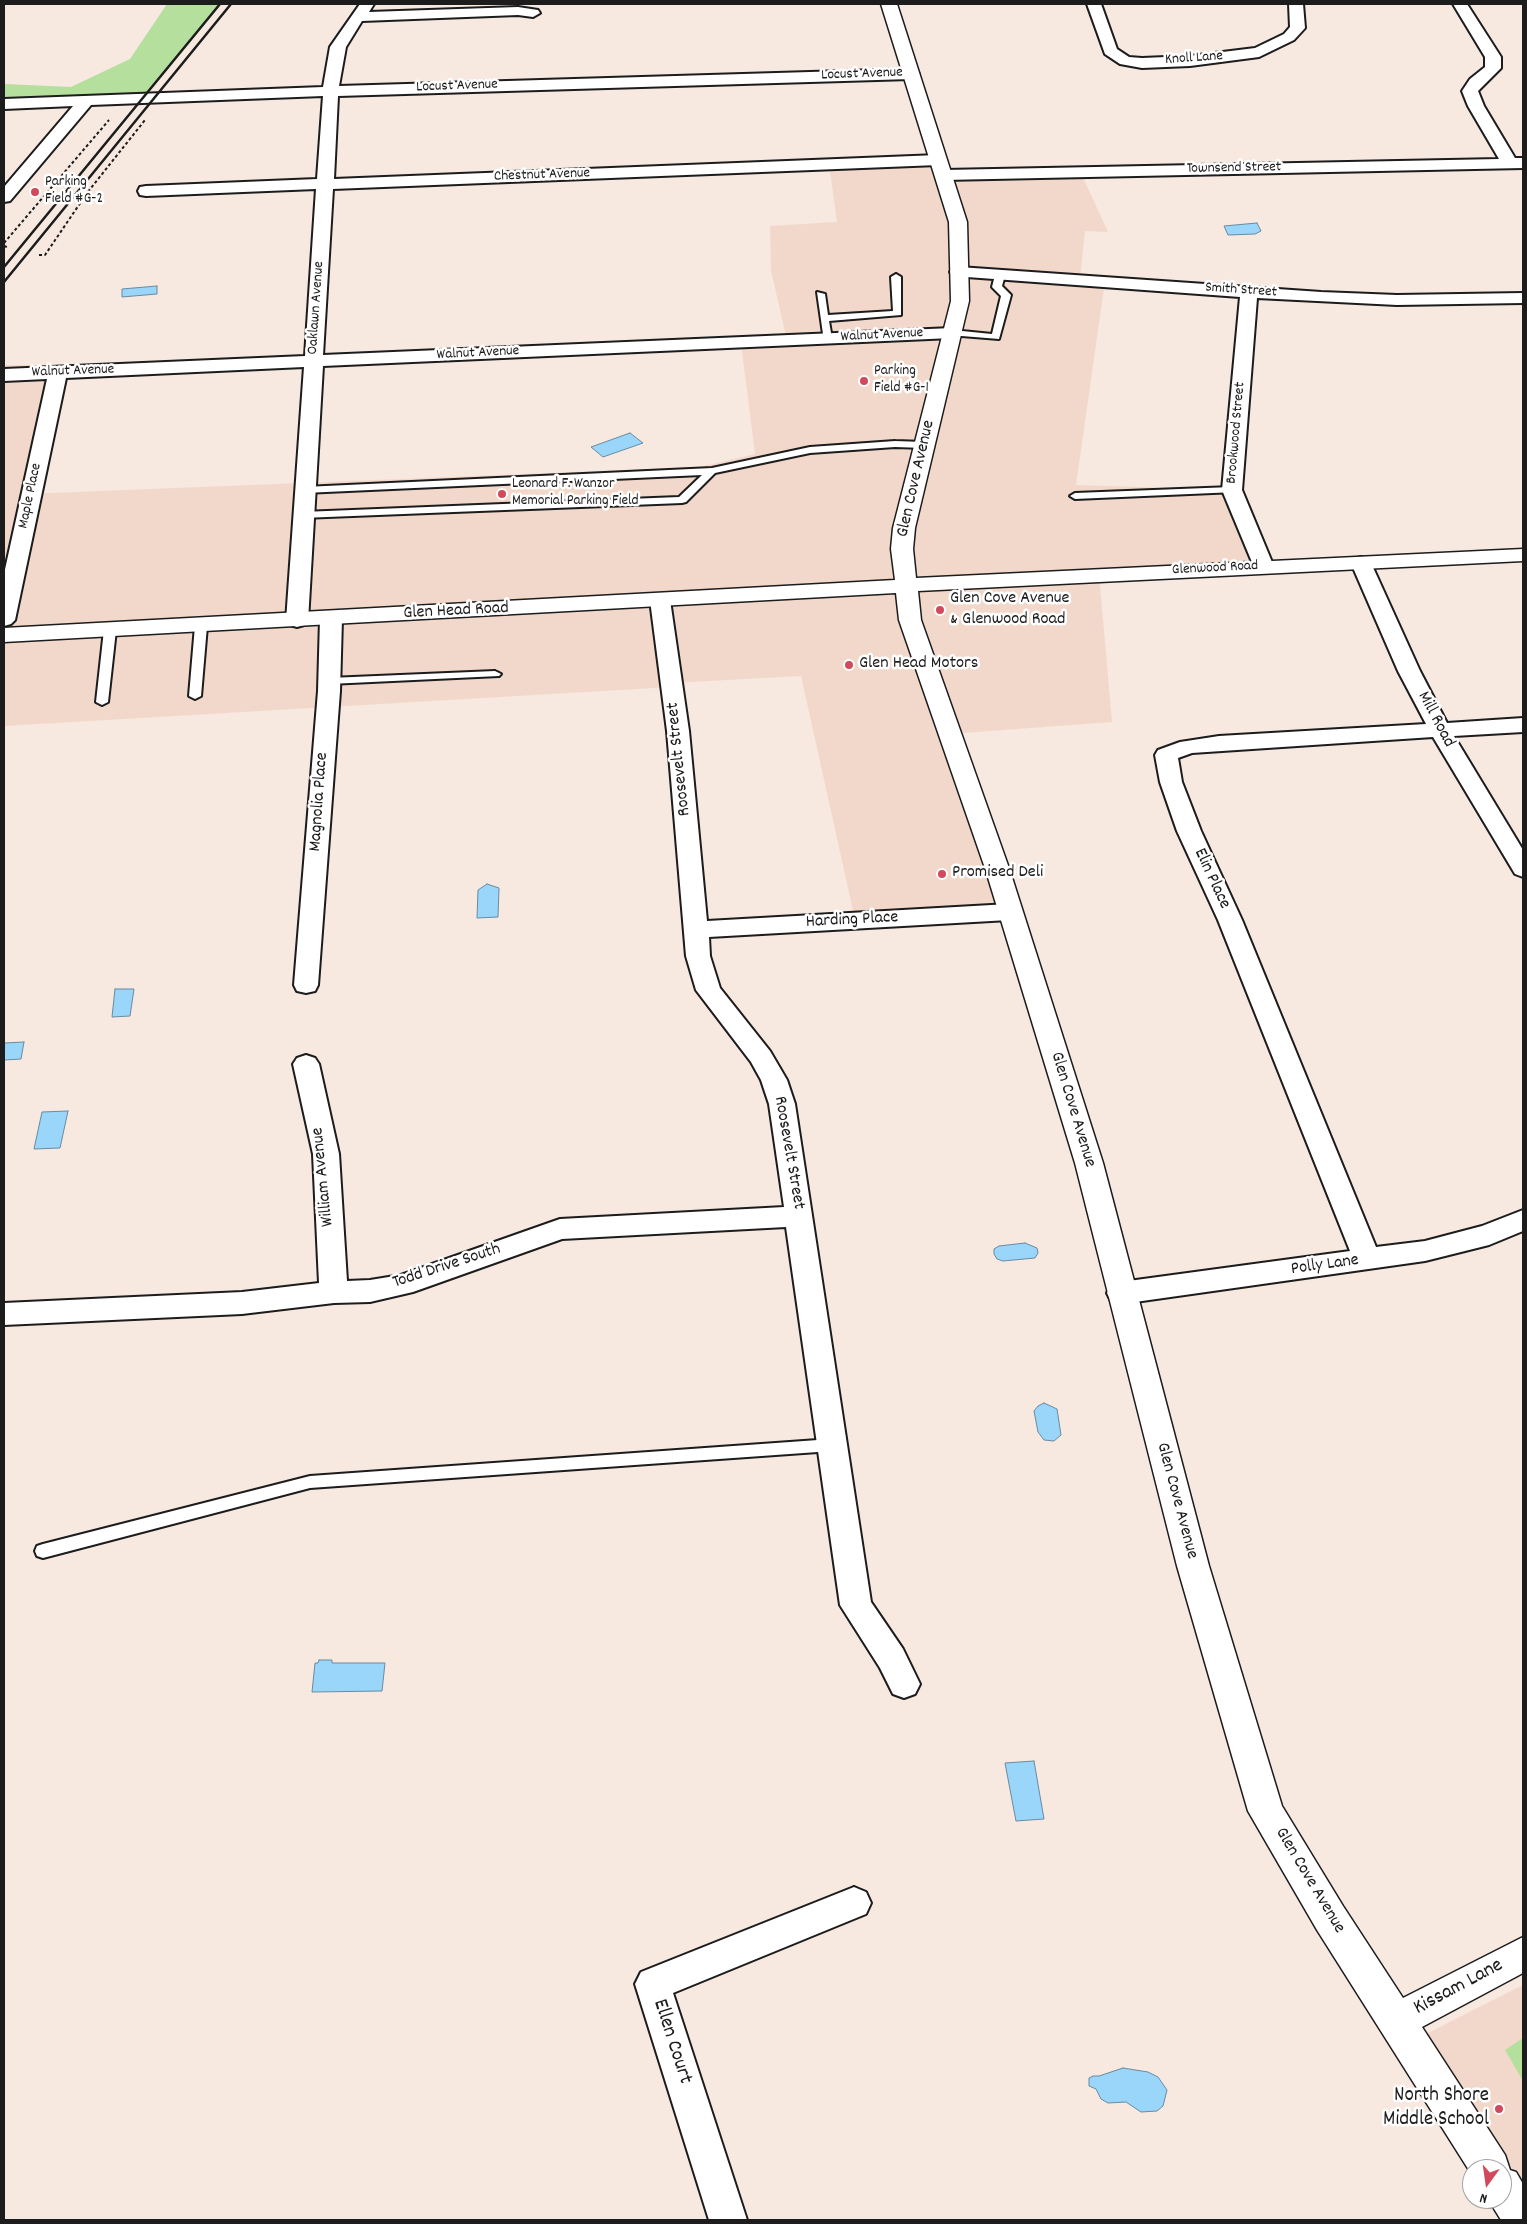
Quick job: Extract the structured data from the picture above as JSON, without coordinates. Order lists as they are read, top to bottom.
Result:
{
  "streets": {
    "main road": [
      "Glen Cove Avenue",
      "Glenwood Road",
      "Glen Head Road",
      "Kissam Lane"
    ],
    "street": [
      "Knoll Lane",
      "Locust Avenue",
      "Townsend Street",
      "Chestnut Avenue",
      "Smith Street",
      "Oaklawn Avenue",
      "Walnut Avenue",
      "Brookwood Street",
      "Maple Place",
      "Mill Road",
      "Roosevelt Street",
      "Magnolia Place",
      "Elin Place",
      "Harding Place",
      "William Avenue",
      "Polly Lane",
      "Todd Drive South",
      "Ellen Court"
    ]
  },
  "crossings": [
    ["Locust Avenue", "Oaklawn Avenue"],
    ["Locust Avenue", "Glen Cove Avenue"],
    ["Townsend Street", "Chestnut Avenue"],
    ["Townsend Street", "Glen Cove Avenue"],
    ["Chestnut Avenue", "Oaklawn Avenue"],
    ["Chestnut Avenue", "Glen Cove Avenue"],
    ["Smith Street", "Brookwood Street"],
    ["Smith Street", "Glen Cove Avenue"],
    ["Oaklawn Avenue", "Walnut Avenue"],
    ["Oaklawn Avenue", "Glen Head Road"],
    ["Walnut Avenue", "Glen Cove Avenue"],
    ["Walnut Avenue", "Maple Place"],
    ["Brookwood Street", "Glenwood Road"],
    ["Glen Cove Avenue", "Glenwood Road"],
    ["Glen Cove Avenue", "Glen Head Road"],
    ["Glen Cove Avenue", "Harding Place"],
    ["Glen Cove Avenue", "Polly Lane"],
    ["Glen Cove Avenue", "Kissam Lane"],
    ["Glenwood Road", "Glen Head Road"],
    ["Glenwood Road", "Mill Road"],
    ["Glen Head Road", "Roosevelt Street"],
    ["Glen Head Road", "Magnolia Place"],
    ["Mill Road", "Elin Place"],
    ["Roosevelt Street", "Harding Place"],
    ["Roosevelt Street", "Todd Drive South"],
    ["Elin Place", "Polly Lane"],
    ["William Avenue", "Todd Drive South"]
  ],
  "places": [
    "Parking Field #G-2",
    "Parking Field #G-1",
    "Leonard F. Wanzor Memorial Parking Field",
    "Glen Cove Avenue & Glenwood Road",
    "Glen Head Motors",
    "Promised Deli",
    "North Shore Middle School"
  ],
  "north": "bottom"
}
